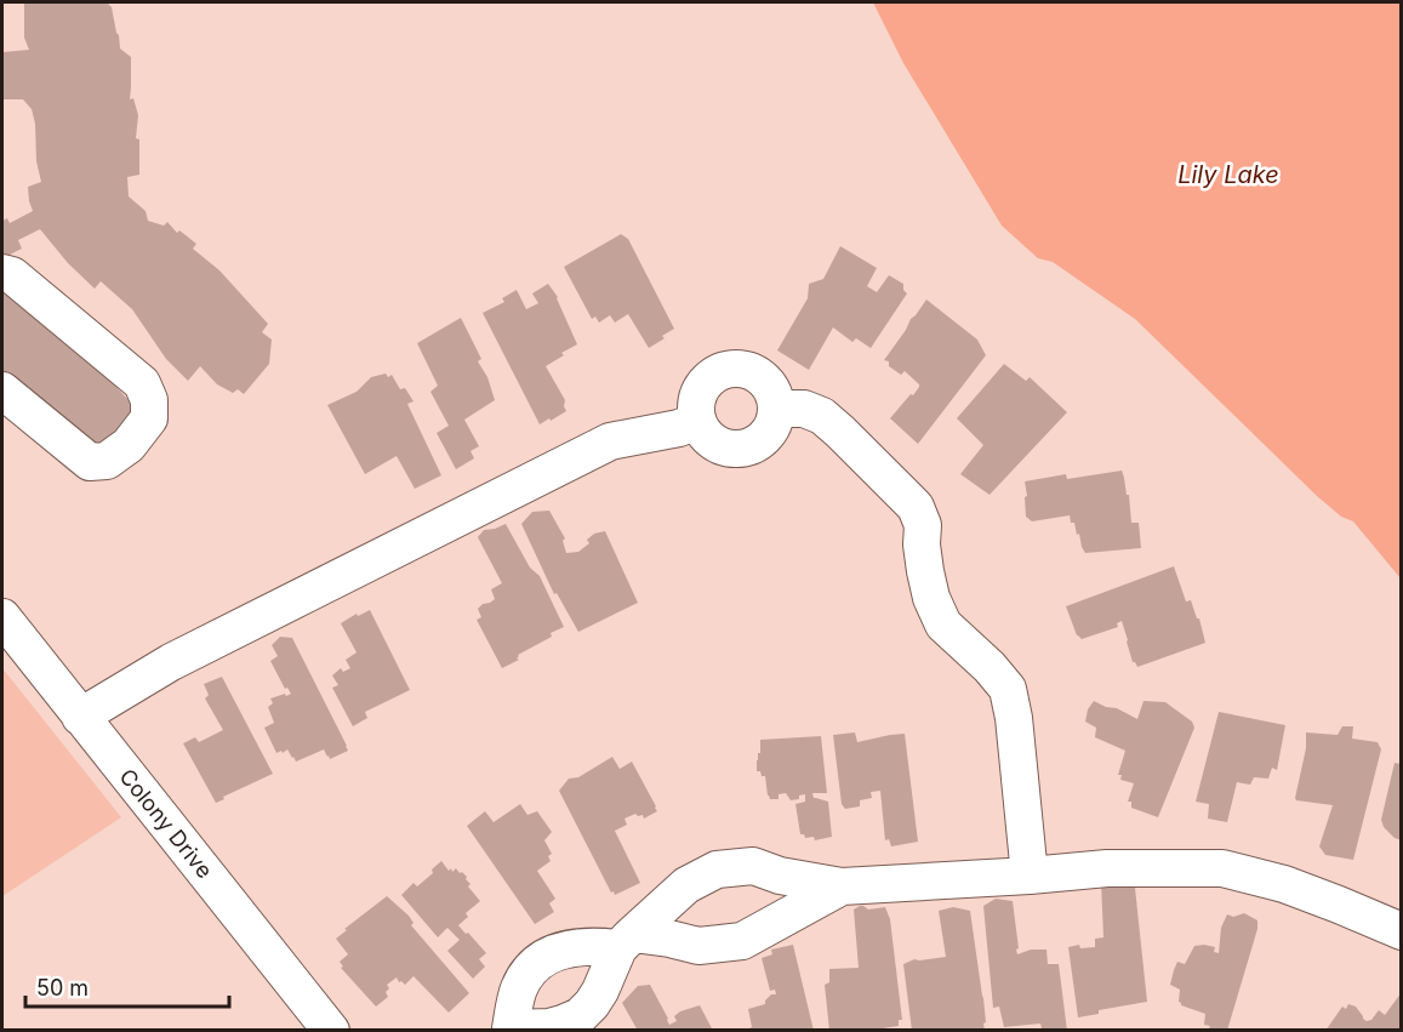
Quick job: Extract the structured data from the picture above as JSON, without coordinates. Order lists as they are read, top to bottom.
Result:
{
  "streets": {
    "street": ["Colony Drive"]
  },
  "water": ["Lily Lake"],
  "scale_bar": "50 m"
}
